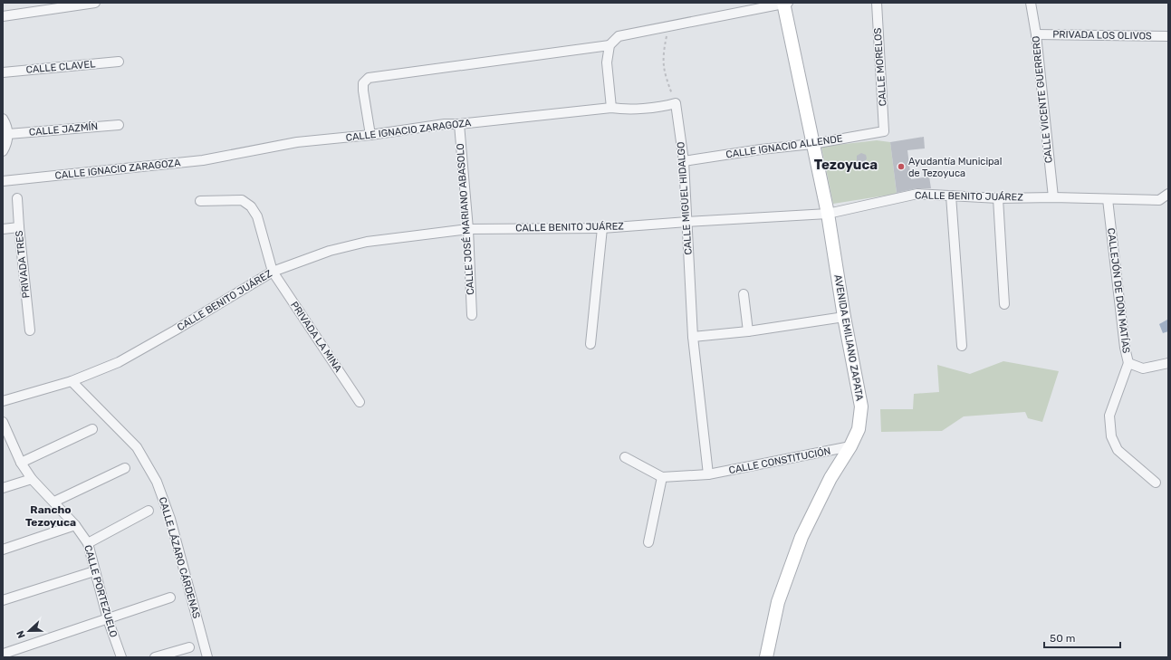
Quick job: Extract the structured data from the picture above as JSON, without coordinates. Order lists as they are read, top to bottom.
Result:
{
  "streets": {
    "street": [
      "PRIVADA LOS OLIVOS",
      "CALLE CLAVEL",
      "CALLE MORELOS",
      "CALLE VICENTE GUERRERO",
      "CALLE JAZMÍN",
      "CALLE IGNACIO ZARAGOZA",
      "CALLE IGNACIO ALLENDE",
      "CALLE BENITO JUÁREZ",
      "CALLE MIGUEL HIDALGO",
      "CALLE JOSÉ MARIANO ABASOLO",
      "PRIVADA TRES",
      "CALLEJÓN DE DON MATÍAS",
      "PRIVADA LA MINA",
      "AVENIDA EMILIANO ZAPATA",
      "CALLE CONSTITUCIÓN",
      "CALLE LÁZARO CÁRDENAS",
      "CALLE PORTEZUELO"
    ]
  },
  "crossings": [
    ["PRIVADA LOS OLIVOS", "CALLE VICENTE GUERRERO"],
    ["CALLE MORELOS", "CALLE IGNACIO ALLENDE"],
    ["CALLE VICENTE GUERRERO", "CALLE BENITO JUÁREZ"],
    ["CALLE IGNACIO ZARAGOZA", "CALLE JOSÉ MARIANO ABASOLO"],
    ["CALLE IGNACIO ALLENDE", "CALLE MIGUEL HIDALGO"],
    ["CALLE IGNACIO ALLENDE", "AVENIDA EMILIANO ZAPATA"],
    ["CALLE BENITO JUÁREZ", "CALLE MIGUEL HIDALGO"],
    ["CALLE BENITO JUÁREZ", "CALLE JOSÉ MARIANO ABASOLO"],
    ["CALLE BENITO JUÁREZ", "CALLEJÓN DE DON MATÍAS"],
    ["CALLE BENITO JUÁREZ", "PRIVADA LA MINA"],
    ["CALLE BENITO JUÁREZ", "AVENIDA EMILIANO ZAPATA"],
    ["CALLE BENITO JUÁREZ", "CALLE LÁZARO CÁRDENAS"],
    ["CALLE MIGUEL HIDALGO", "CALLE CONSTITUCIÓN"],
    ["AVENIDA EMILIANO ZAPATA", "CALLE CONSTITUCIÓN"]
  ],
  "districts": ["Tezoyuca", "Rancho Tezoyuca"],
  "places": ["Ayudantía Municipal de Tezoyuca"],
  "scale_bar": "50 m",
  "north": "left"
}
